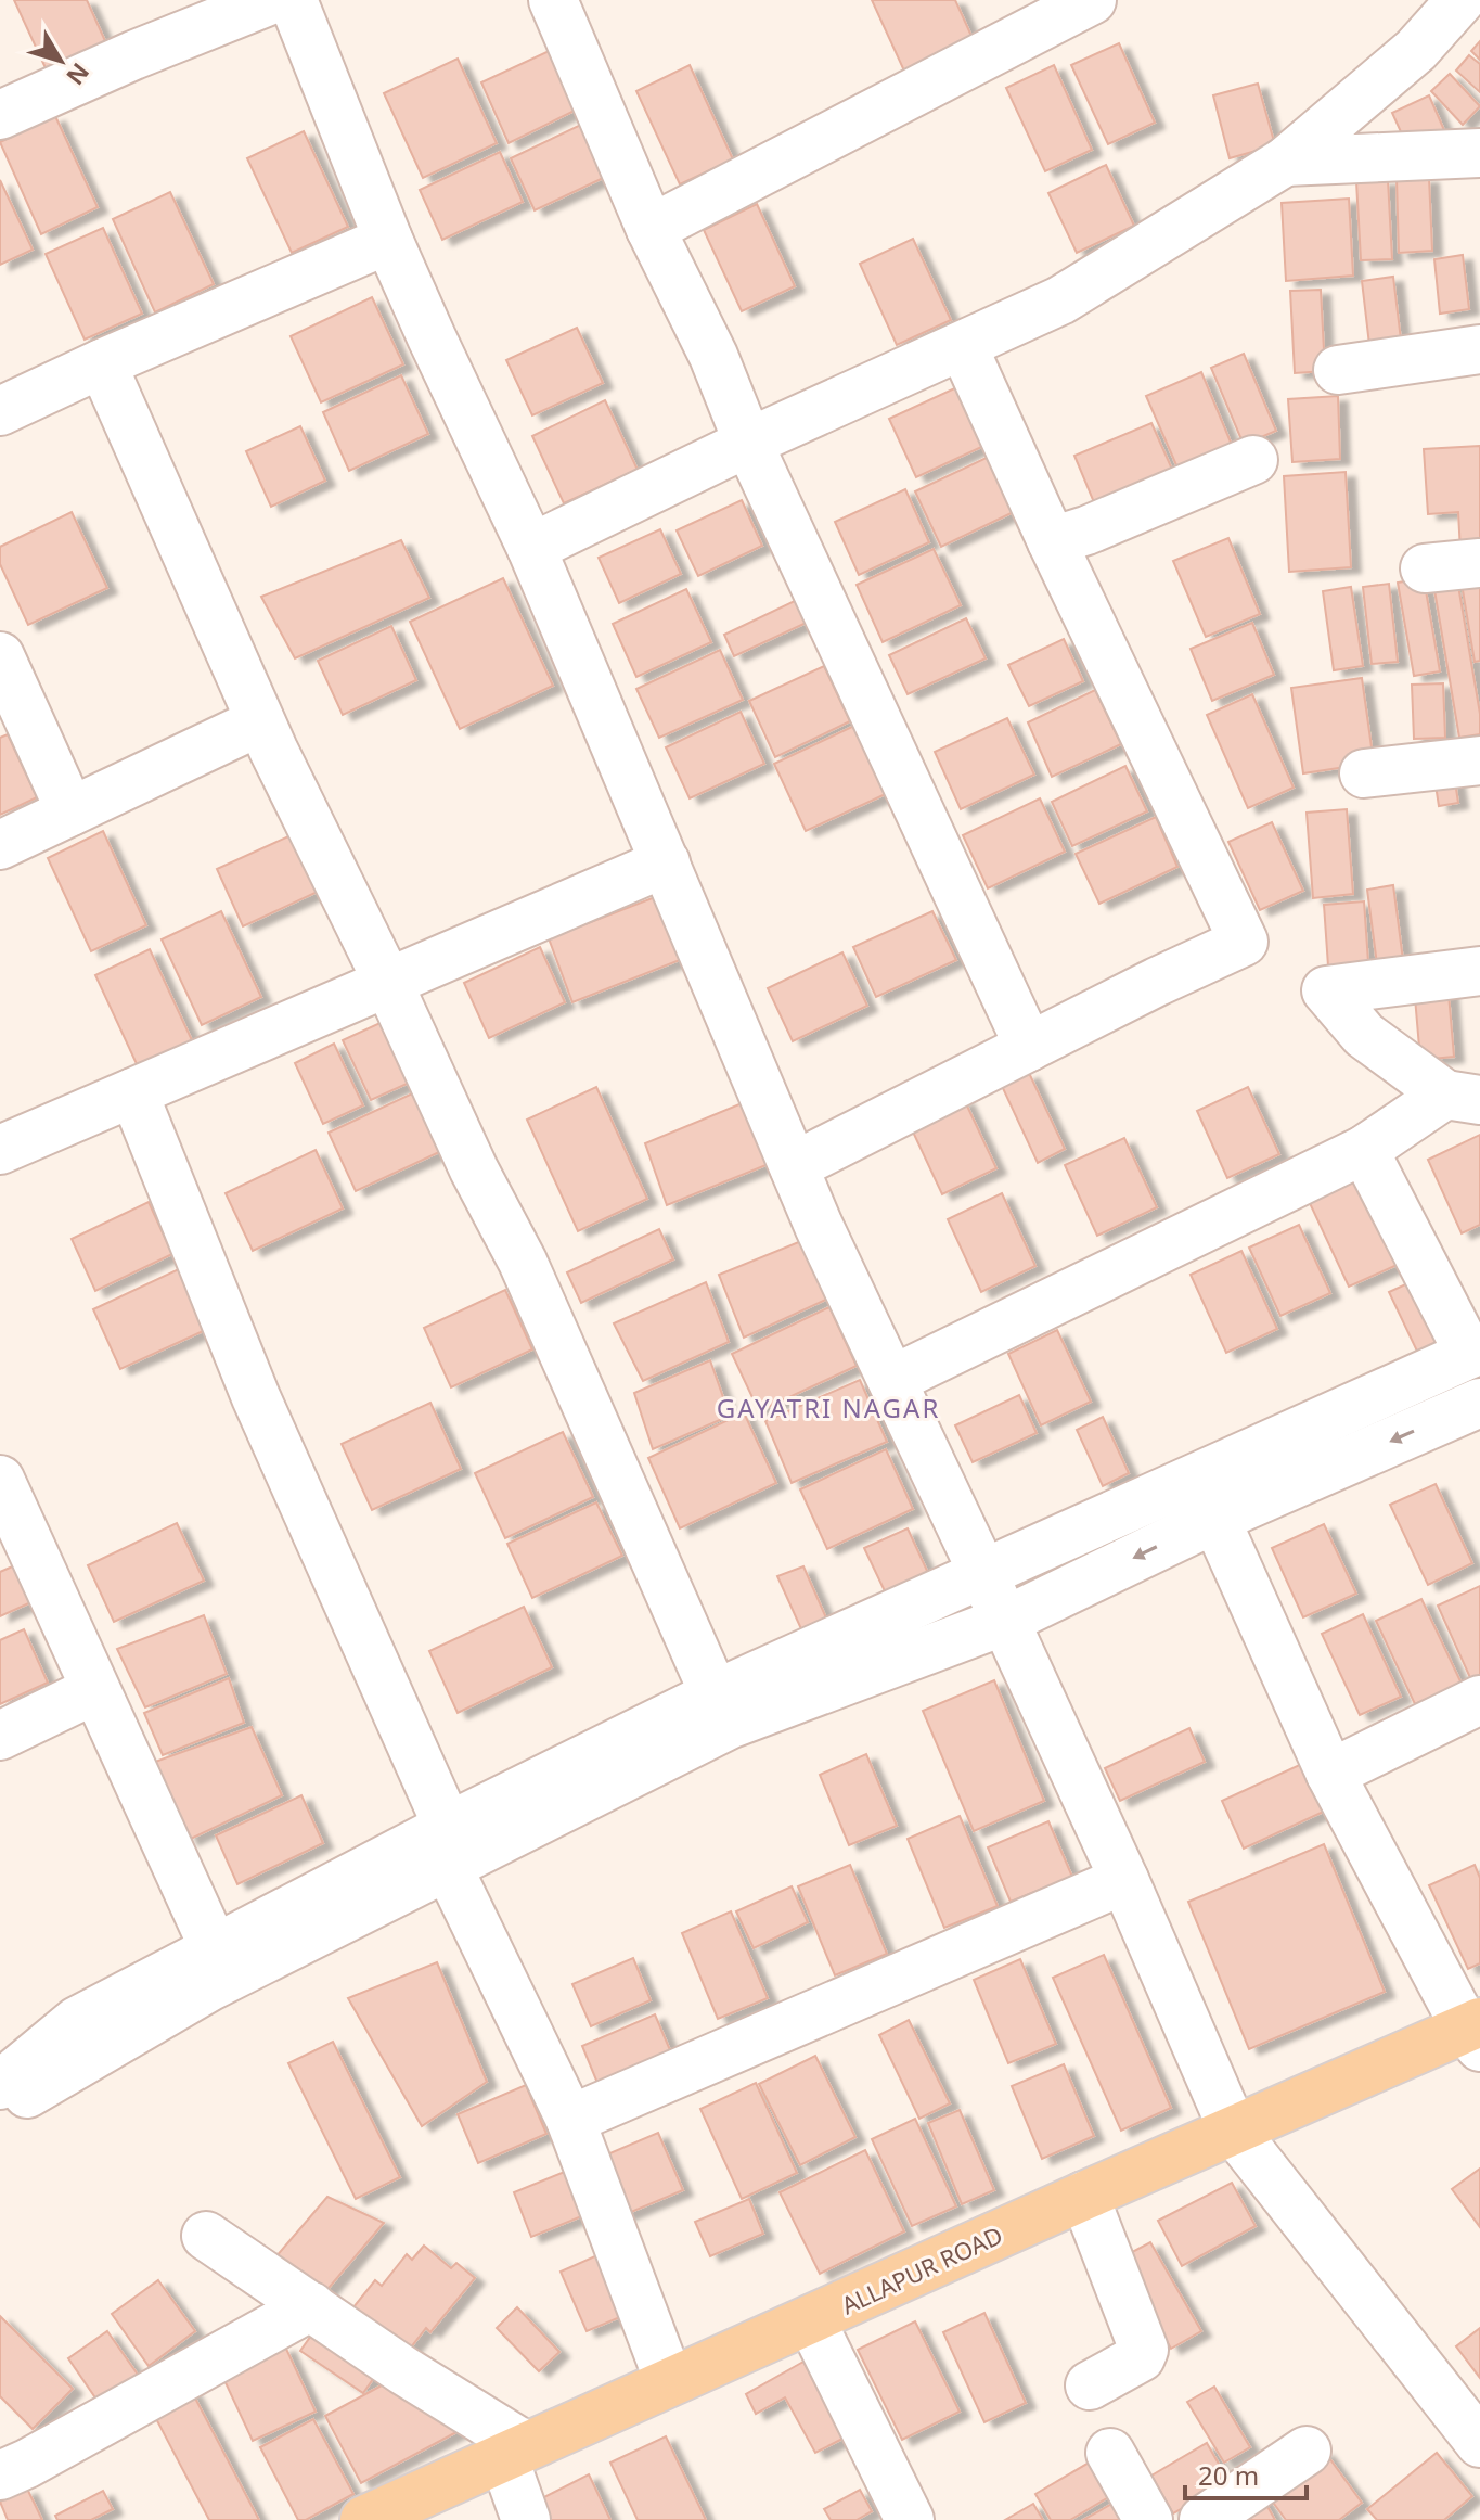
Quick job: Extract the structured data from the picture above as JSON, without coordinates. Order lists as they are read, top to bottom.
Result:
{
  "streets": {
    "main road": ["ALLAPUR ROAD"]
  },
  "districts": ["GAYATRI NAGAR"],
  "scale_bar": "20 m",
  "north": "bottom right"
}
